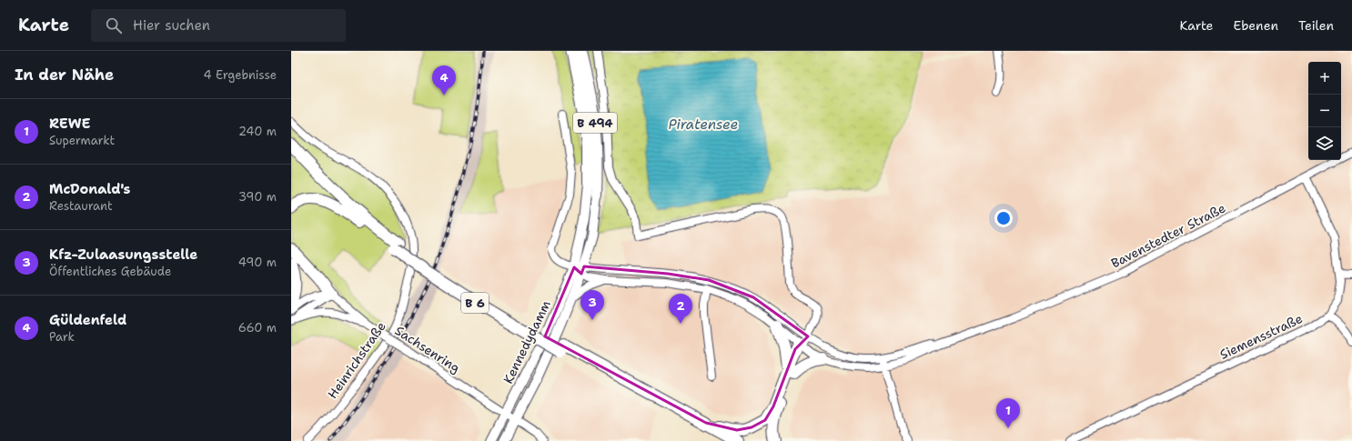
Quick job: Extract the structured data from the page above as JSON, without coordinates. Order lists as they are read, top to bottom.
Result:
{
  "streets": {
    "highway": ["B 494", "B 6"],
    "main road": ["Kennedydamm"],
    "street": [
      "Bavenstedter Straße",
      "Siemensstraße",
      "Sachsenring",
      "Heinrichstraße"
    ]
  },
  "crossings": [
    ["B 494", "Bavenstedter Straße"],
    ["B 494", "Kennedydamm"],
    ["Bavenstedter Straße", "Siemensstraße"],
    ["Bavenstedter Straße", "Kennedydamm"],
    ["Kennedydamm", "Sachsenring"]
  ],
  "water": ["Piratensee"],
  "page": {
    "header": "Karte",
    "search": "Hier suchen",
    "nav": ["Karte", "Ebenen", "Teilen"],
    "heading": ["In der Nähe", "4 Ergebnisse"],
    "map_buttons": ["+", "−"],
    "pins": [
      "4",
      "3",
      "2",
      "1"
    ],
    "list": [
      {
        "mark": "1",
        "name": "REWE",
        "note": "Supermarkt",
        "value": "240 m"
      },
      {
        "mark": "2",
        "name": "McDonald's",
        "note": "Restaurant",
        "value": "390 m"
      },
      {
        "mark": "3",
        "name": "Kfz-Zulaasungsstelle",
        "note": "Öffentliches Gebäude",
        "value": "490 m"
      },
      {
        "mark": "4",
        "name": "Güldenfeld",
        "note": "Park",
        "value": "660 m"
      }
    ]
  }
}
